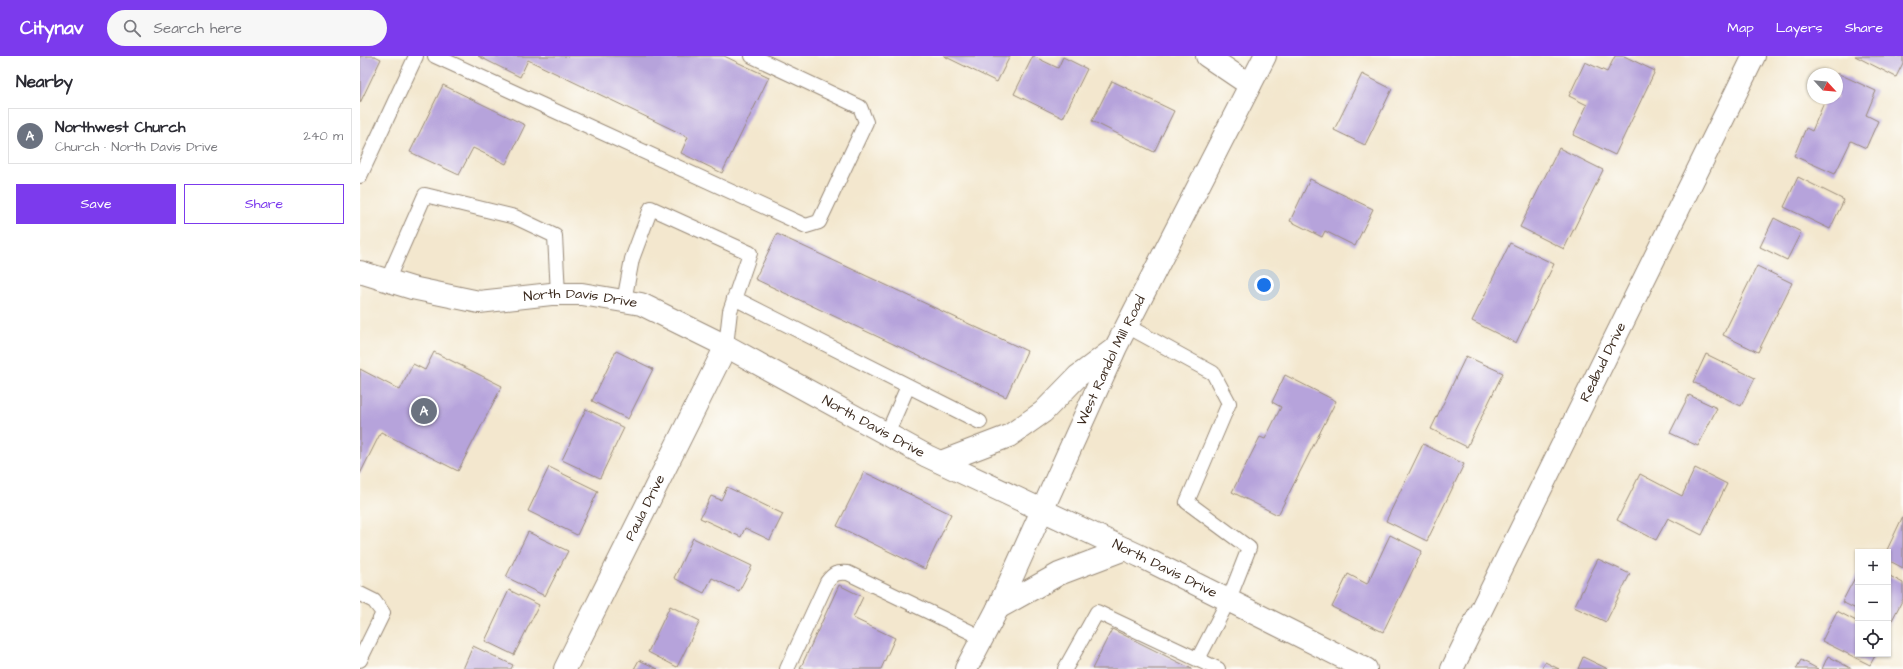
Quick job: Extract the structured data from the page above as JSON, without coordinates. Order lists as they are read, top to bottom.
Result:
{
  "streets": {
    "street": [
      "North Davis Drive",
      "West Randol Mill Road",
      "Redbud Drive",
      "Paula Drive"
    ]
  },
  "crossings": [
    ["North Davis Drive", "West Randol Mill Road"],
    ["North Davis Drive", "Paula Drive"]
  ],
  "north": "bottom right",
  "page": {
    "header": "Citynav",
    "search": "Search here",
    "nav": ["Map", "Layers", "Share"],
    "heading": "Nearby",
    "list": [
      {
        "mark": "A",
        "name": "Northwest Church",
        "note": "Church · North Davis Drive",
        "value": "240 m"
      }
    ],
    "buttons": ["Save", "Share"],
    "pins": "A",
    "map_buttons": ["+", "−"]
  }
}
